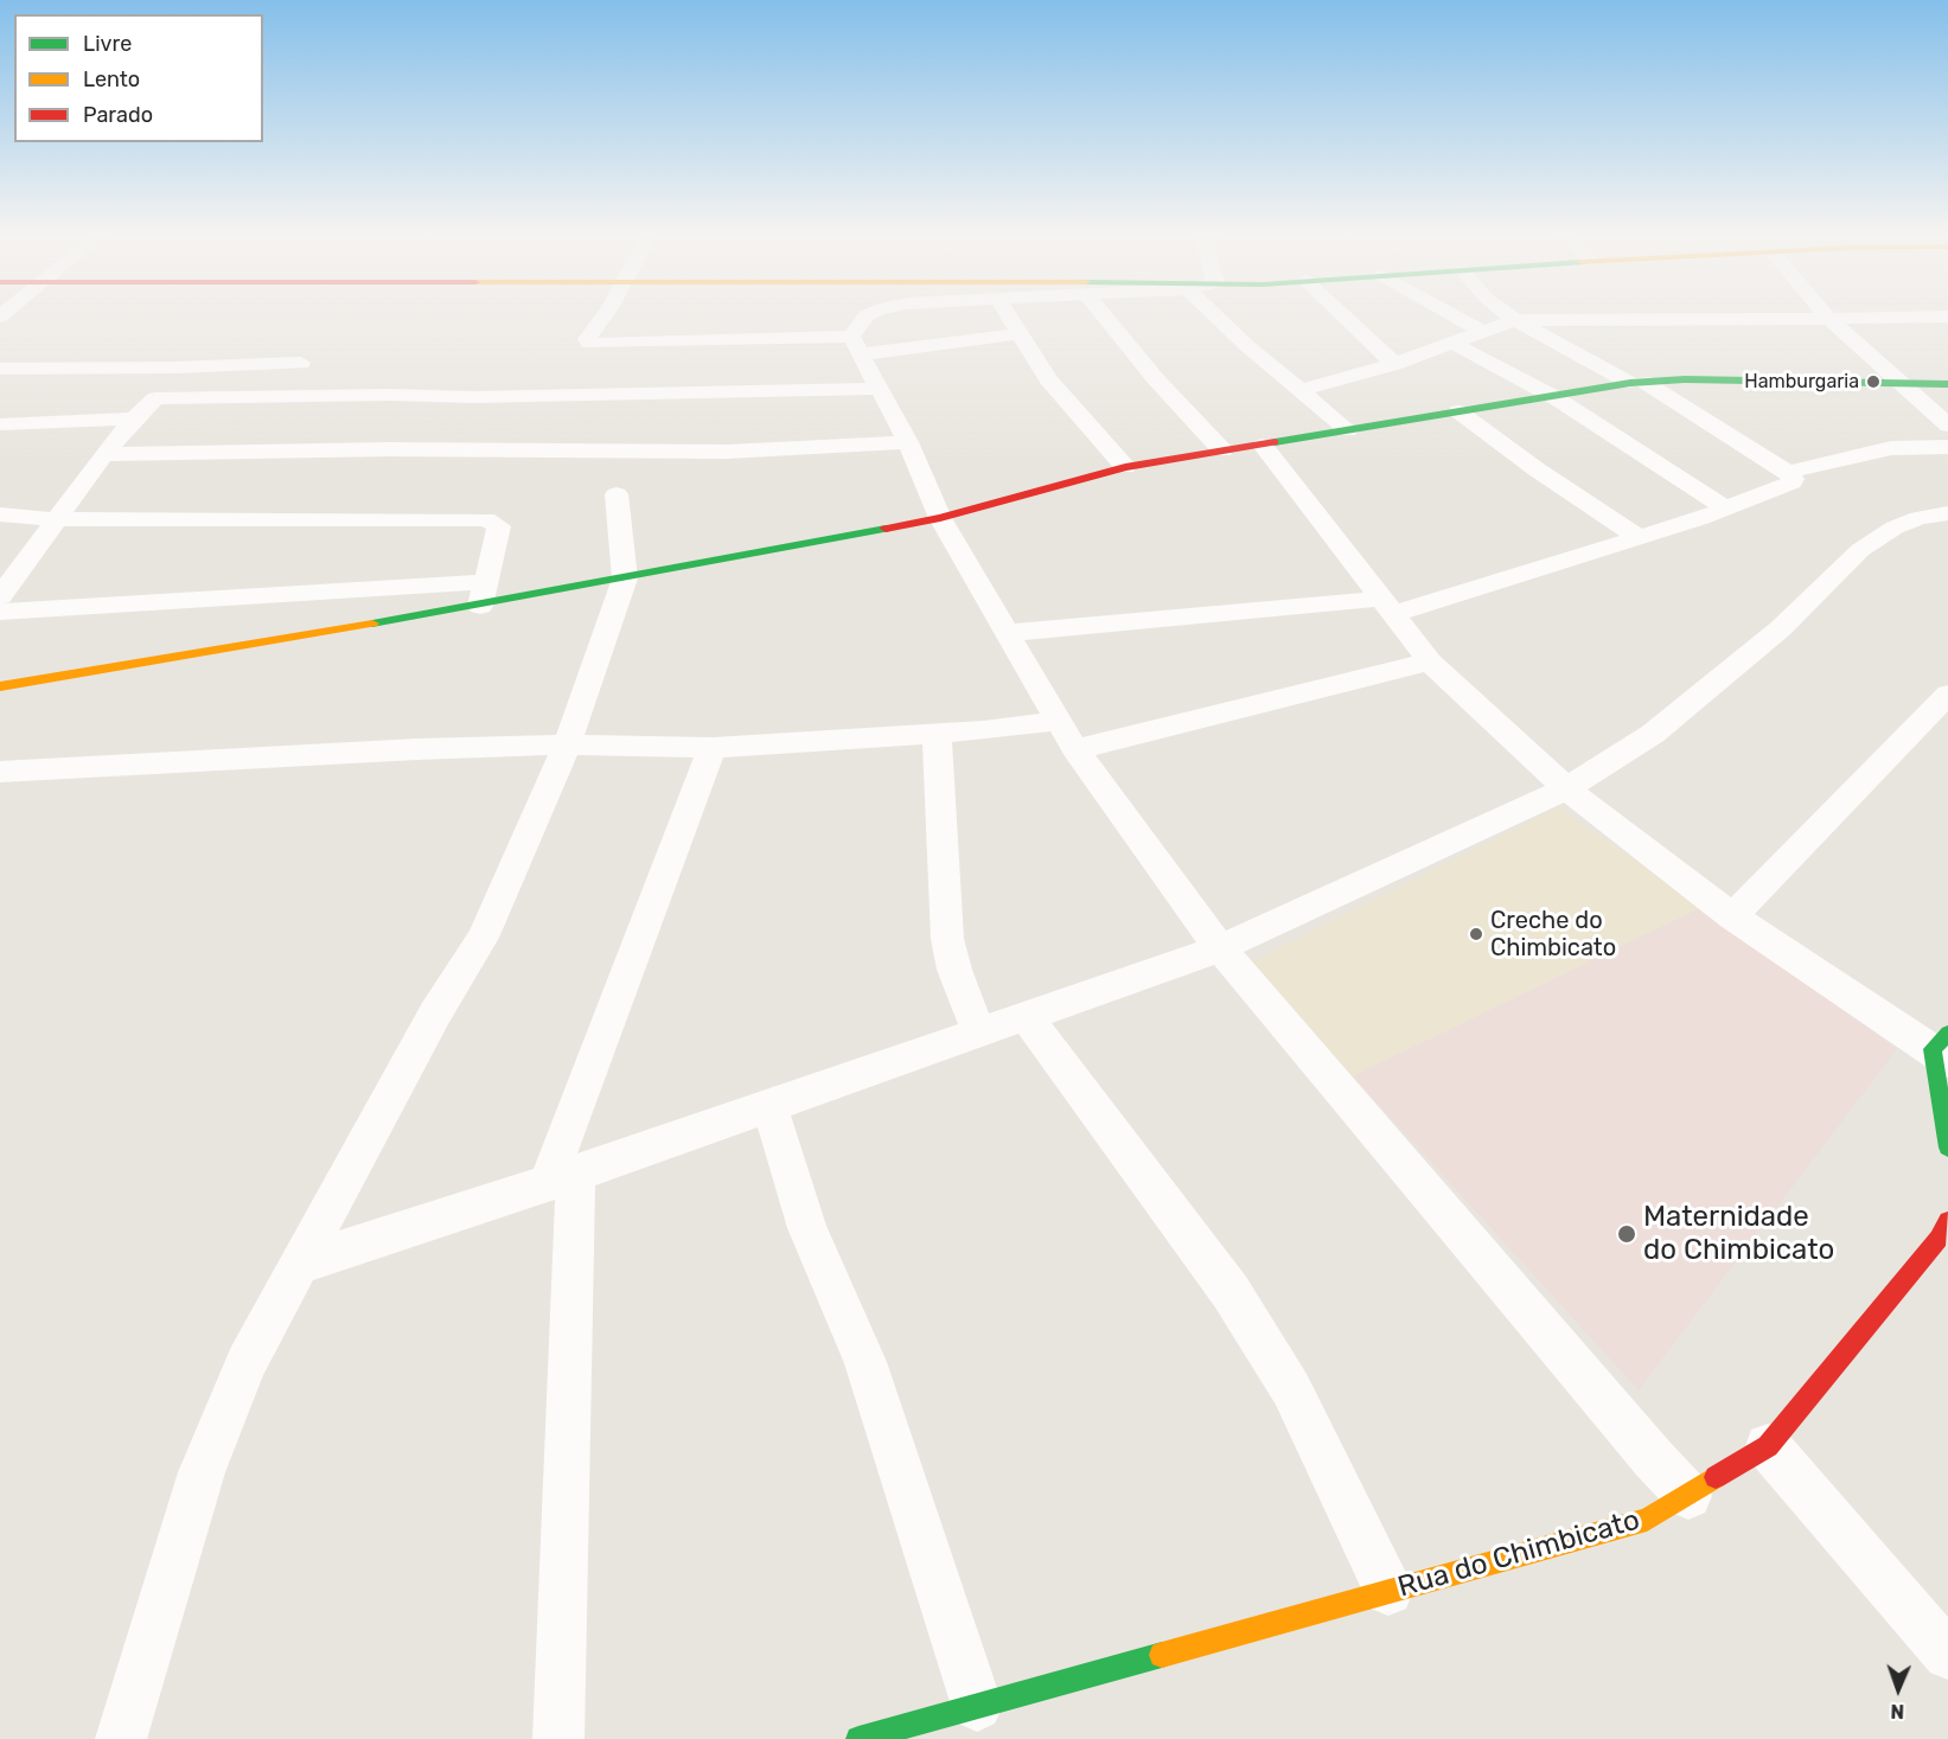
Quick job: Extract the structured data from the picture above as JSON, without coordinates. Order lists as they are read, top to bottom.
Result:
{
  "streets": {
    "street": ["Rua do Chimbicato"]
  },
  "places": ["Hamburgaria", "Creche do Chimbicato", "Maternidade do Chimbicato"],
  "legend": ["Livre", "Lento", "Parado"],
  "north": "bottom"
}
